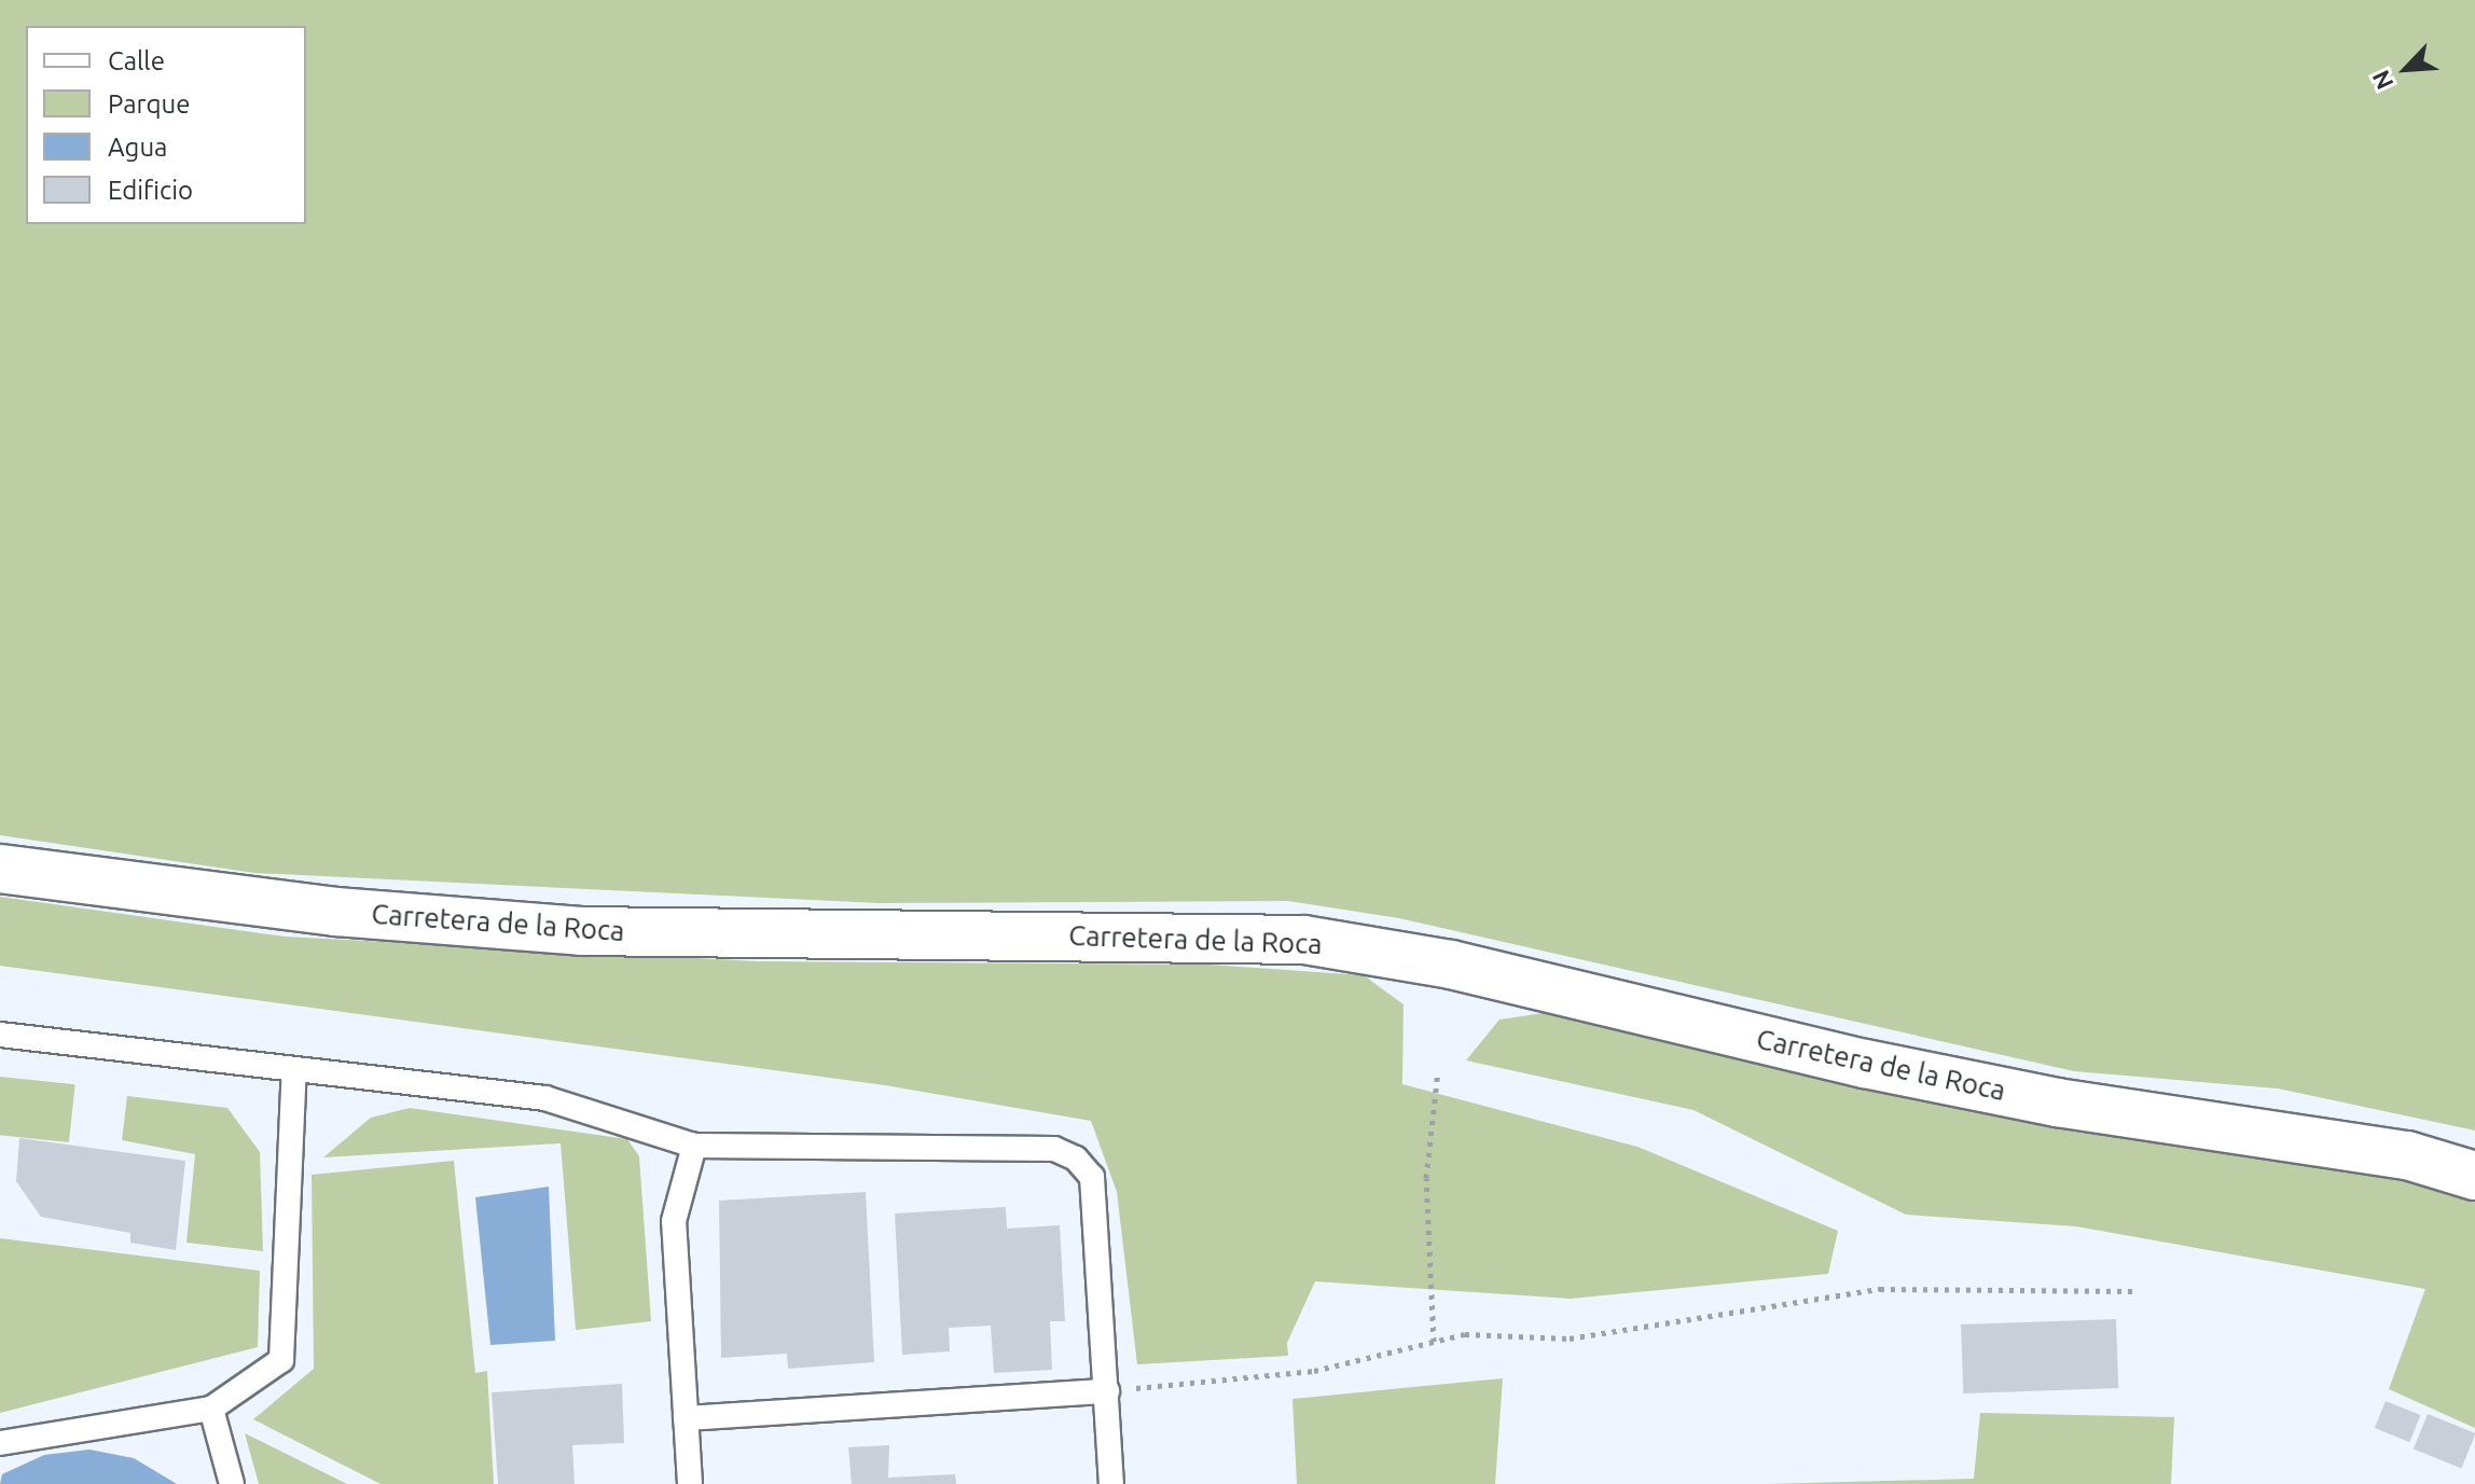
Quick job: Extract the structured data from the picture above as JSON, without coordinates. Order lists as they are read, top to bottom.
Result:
{
  "streets": {
    "street": ["Carretera de la Roca"]
  },
  "legend": [
    "Calle",
    "Parque",
    "Agua",
    "Edificio"
  ],
  "north": "bottom left"
}
